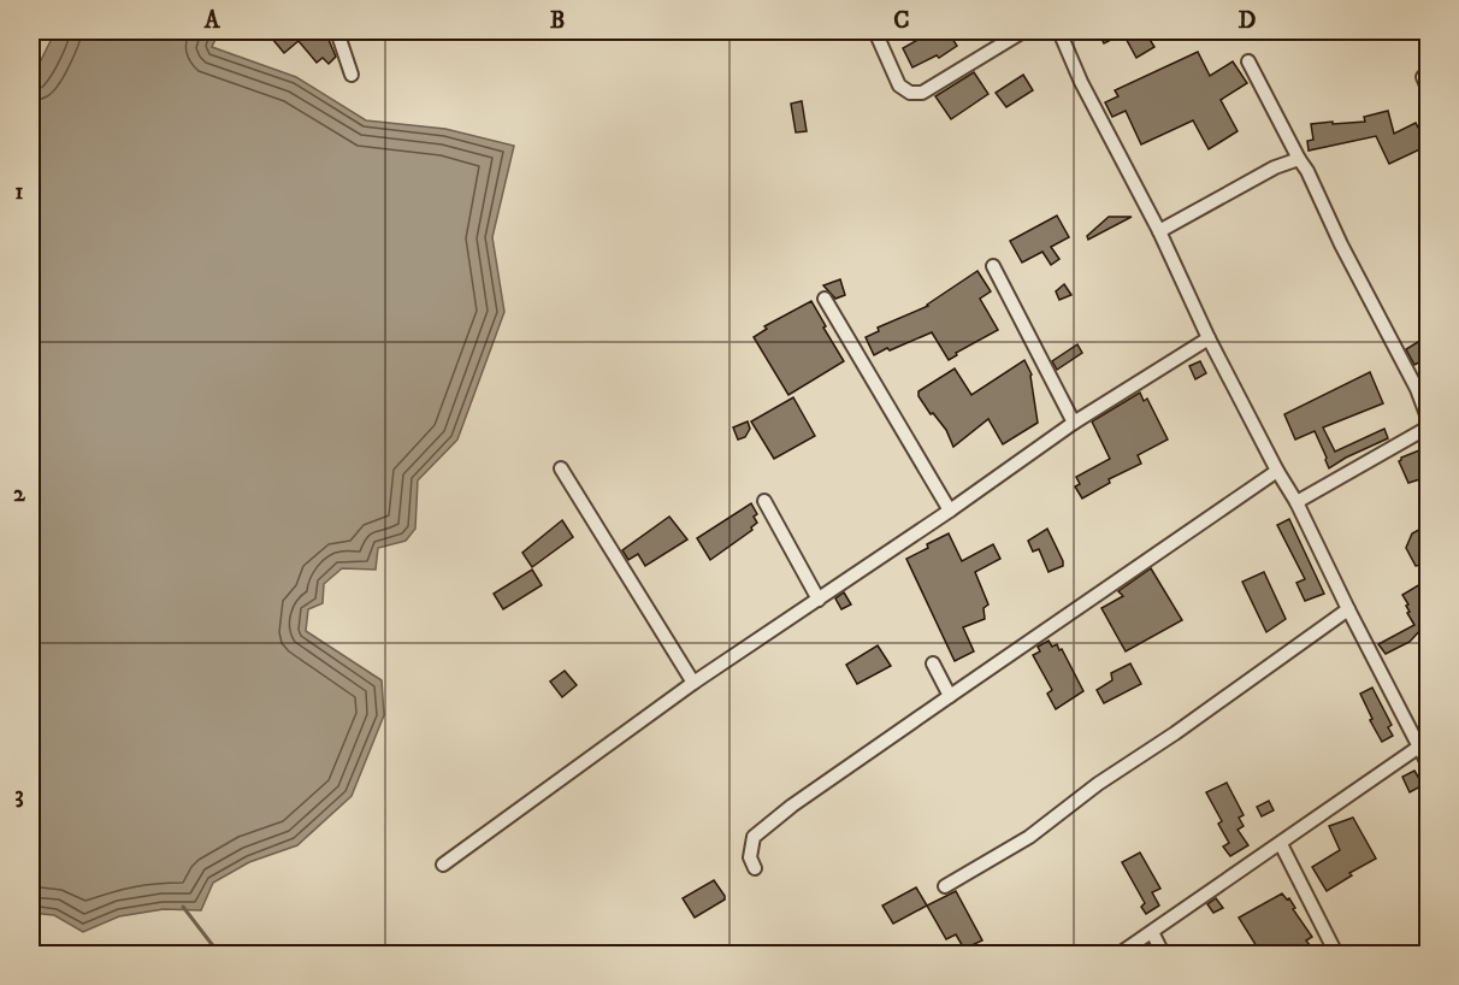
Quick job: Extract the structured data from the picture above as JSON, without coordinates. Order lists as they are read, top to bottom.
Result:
{
  "grid": {
    "columns": [
      "A",
      "B",
      "C",
      "D"
    ],
    "rows": ["1", "2", "3"]
  }
}
